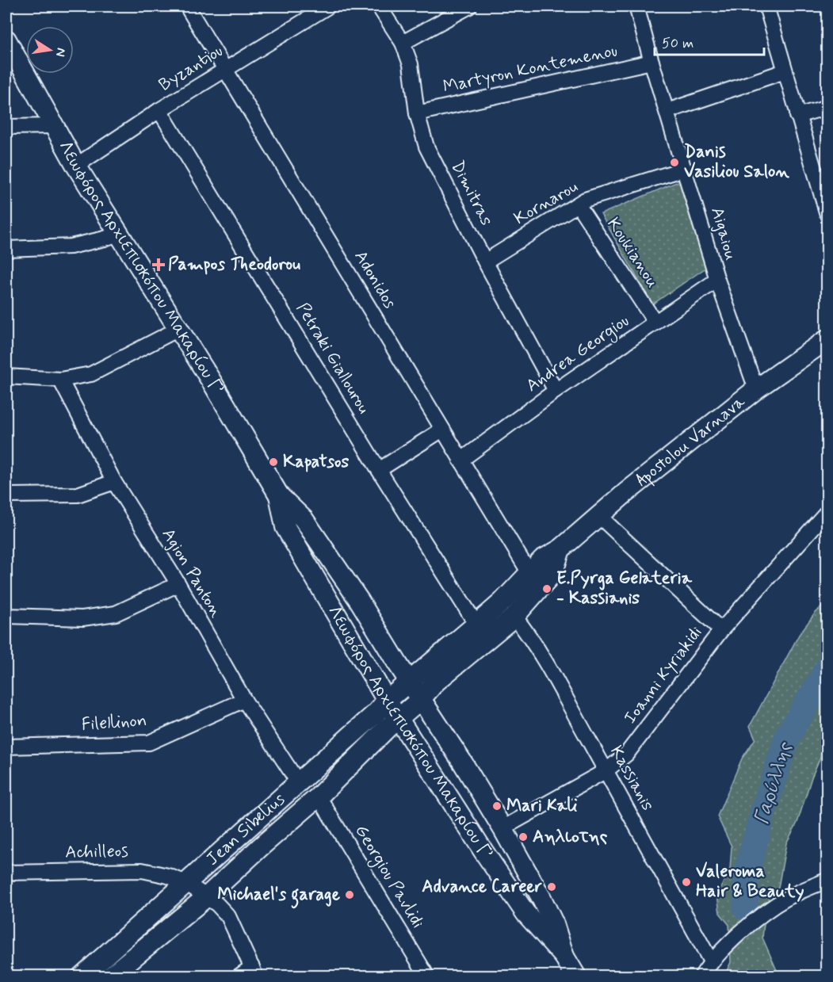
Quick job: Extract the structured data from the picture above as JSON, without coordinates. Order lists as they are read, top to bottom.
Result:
{
  "streets": {
    "main road": ["Λεωφόρος Αρχιεπισκόπου Μακαρίου Γ’", "Apostolou Varnava", "Jean Sibelius"],
    "street": [
      "Byzantiou",
      "Martyron Kontemenou",
      "Dimitras",
      "Kornarou",
      "Aigaiou",
      "Koukianou",
      "Adonidos",
      "Andrea Georgiou",
      "Petraki Giallourou",
      "Agion Panton",
      "Ioanni Kyriakidi",
      "Filellinon",
      "Kassianis",
      "Achilleos",
      "Georgiou Pavlidi"
    ]
  },
  "crossings": [
    ["Byzantiou", "Λεωφόρος Αρχιεπισκόπου Μακαρίου Γ’"],
    ["Byzantiou", "Adonidos"],
    ["Byzantiou", "Petraki Giallourou"],
    ["Martyron Kontemenou", "Dimitras"],
    ["Martyron Kontemenou", "Aigaiou"],
    ["Dimitras", "Kornarou"],
    ["Dimitras", "Andrea Georgiou"],
    ["Kornarou", "Aigaiou"],
    ["Kornarou", "Koukianou"],
    ["Aigaiou", "Andrea Georgiou"],
    ["Aigaiou", "Apostolou Varnava"],
    ["Koukianou", "Andrea Georgiou"],
    ["Λεωφόρος Αρχιεπισκόπου Μακαρίου Γ’", "Apostolou Varnava"],
    ["Λεωφόρος Αρχιεπισκόπου Μακαρίου Γ’", "Ioanni Kyriakidi"],
    ["Λεωφόρος Αρχιεπισκόπου Μακαρίου Γ’", "Jean Sibelius"],
    ["Adonidos", "Andrea Georgiou"],
    ["Adonidos", "Apostolou Varnava"],
    ["Petraki Giallourou", "Apostolou Varnava"],
    ["Apostolou Varnava", "Jean Sibelius"],
    ["Agion Panton", "Filellinon"],
    ["Agion Panton", "Jean Sibelius"],
    ["Ioanni Kyriakidi", "Kassianis"],
    ["Jean Sibelius", "Achilleos"],
    ["Jean Sibelius", "Georgiou Pavlidi"]
  ],
  "water": ["Γαρύλλης"],
  "places": {
    "other": [
      "Danis Vasiliou Salon",
      "Kapatsos",
      "E.Pyrga Gelateria - Kassianis",
      "Mari Kali",
      "Αηλιοτης",
      "Valeroma Hair & Beauty",
      "Advance Career",
      "Michael's garage"
    ],
    "health": ["Pampos Theodorou"]
  },
  "scale_bar": "50 m",
  "north": "right"
}
